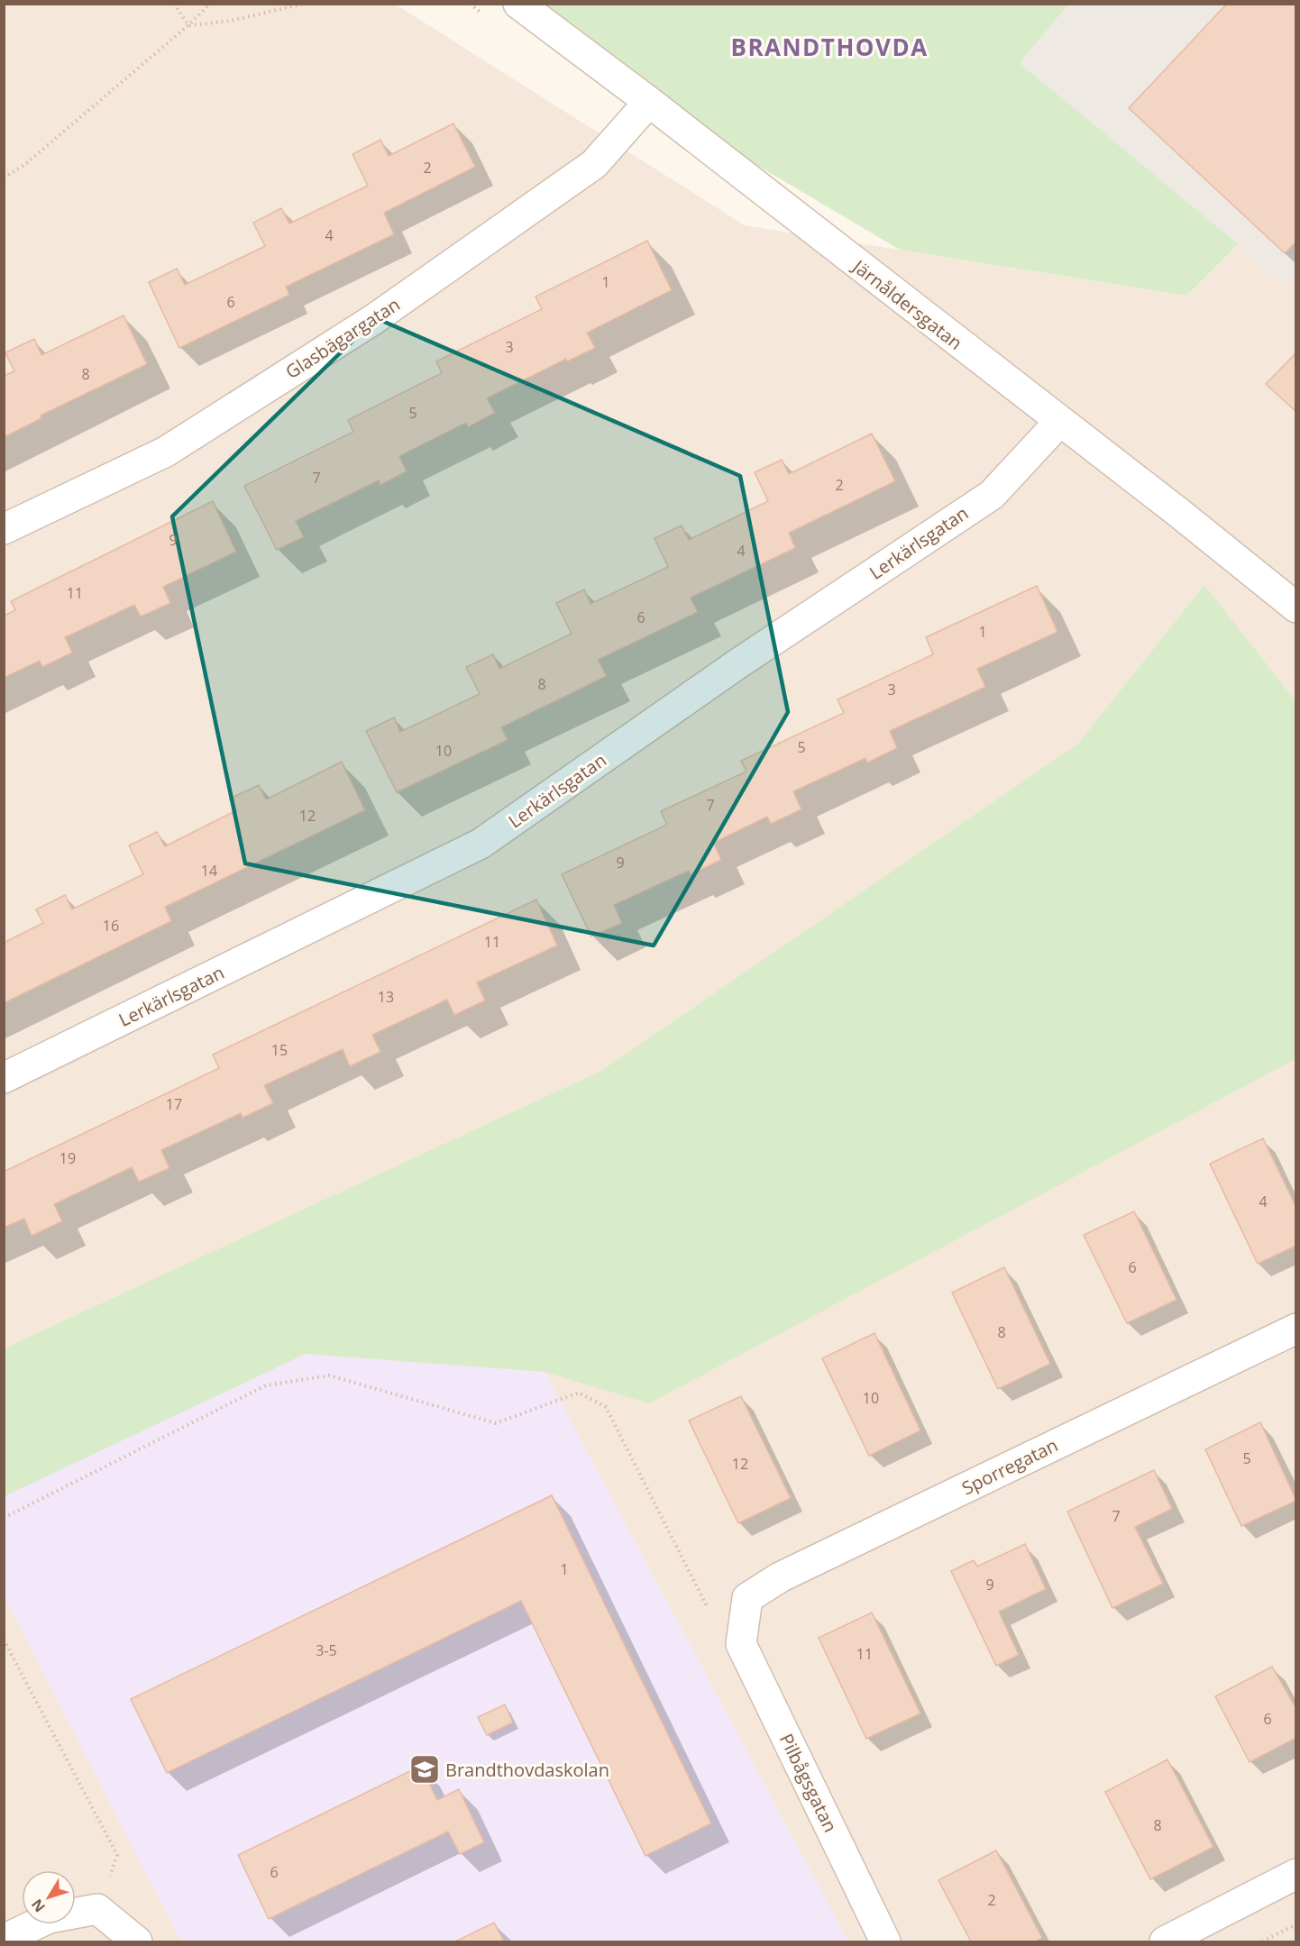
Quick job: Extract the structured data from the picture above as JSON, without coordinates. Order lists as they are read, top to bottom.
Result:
{
  "streets": {
    "street": [
      "Järnåldersgatan",
      "Glasbägargatan",
      "Lerkärlsgatan",
      "Sporregatan",
      "Pilbågsgatan"
    ]
  },
  "crossings": [
    ["Järnåldersgatan", "Glasbägargatan"],
    ["Järnåldersgatan", "Lerkärlsgatan"],
    ["Sporregatan", "Pilbågsgatan"]
  ],
  "districts": ["BRANDTHOVDA"],
  "places": {
    "school or university": ["Brandthovdaskolan"]
  },
  "house_numbers": [
    "2",
    "4",
    "1",
    "6",
    "3",
    "8",
    "5",
    "7",
    "2",
    "9",
    "4",
    "11",
    "6",
    "1",
    "8",
    "3",
    "5",
    "10",
    "7",
    "12",
    "9",
    "14",
    "16",
    "11",
    "13",
    "15",
    "17",
    "19",
    "4",
    "6",
    "8",
    "10",
    "5",
    "12",
    "7",
    "1",
    "9",
    "3-5",
    "11",
    "6",
    "8",
    "6",
    "2"
  ],
  "north": "bottom left"
}
